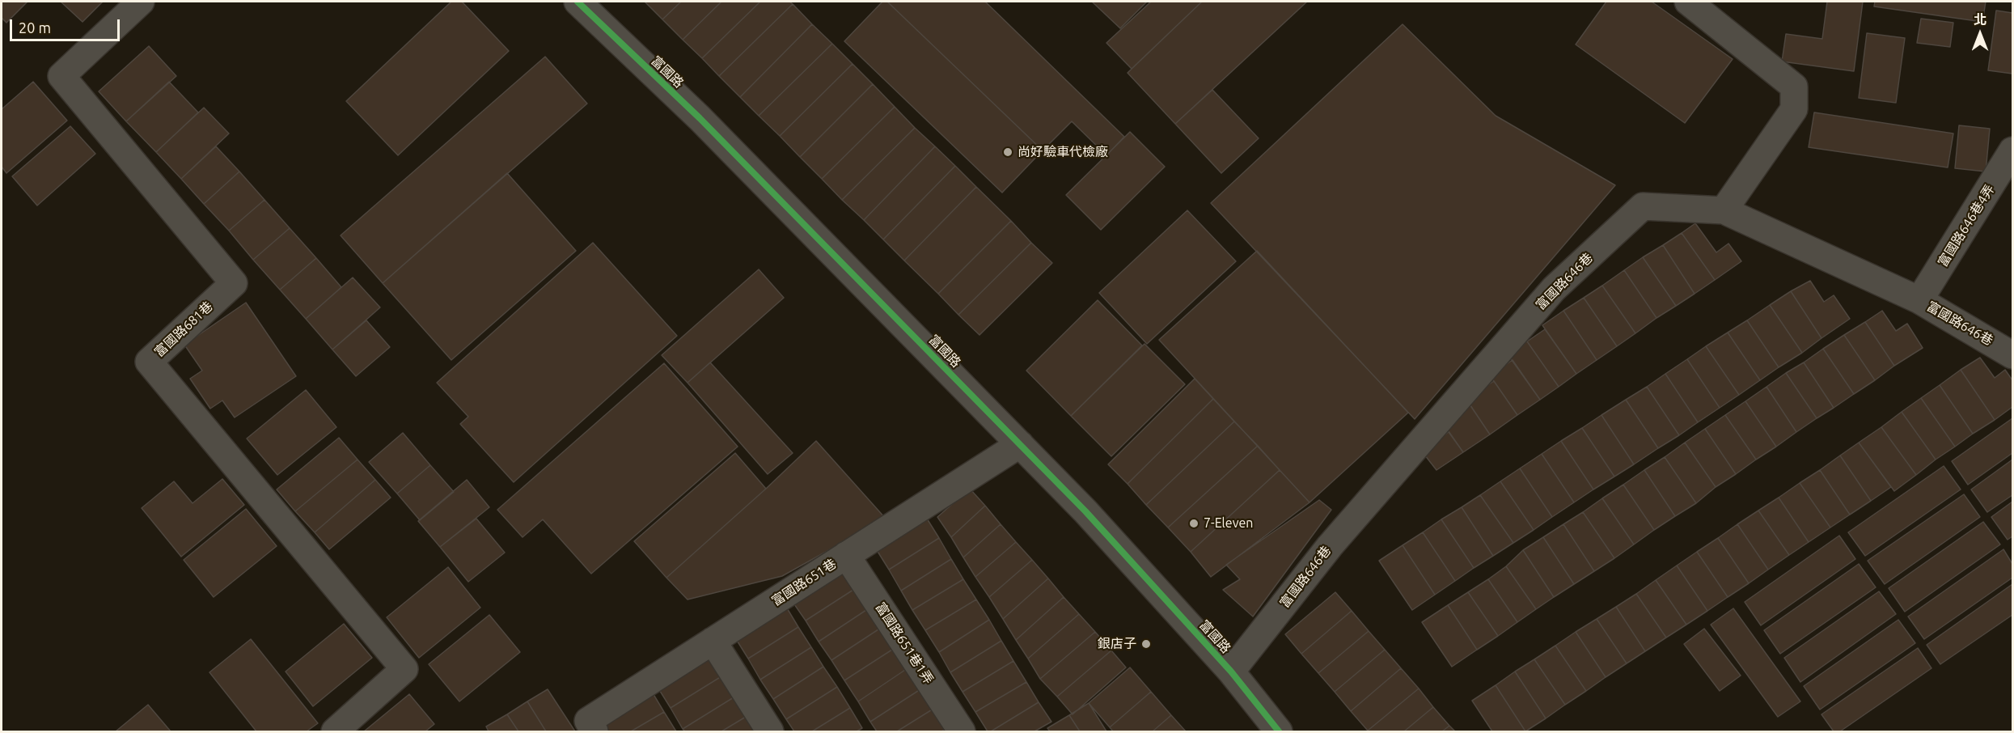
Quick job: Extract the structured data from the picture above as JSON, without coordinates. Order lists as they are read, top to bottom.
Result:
{
  "streets": {
    "street": [
      "富國路",
      "富國路646巷4弄",
      "富國路646巷",
      "富國路681巷",
      "富國路651巷",
      "富國路651巷1弄"
    ]
  },
  "crossings": [
    ["富國路", "富國路646巷"],
    ["富國路", "富國路651巷"],
    ["富國路646巷4弄", "富國路646巷"],
    ["富國路651巷", "富國路651巷1弄"]
  ],
  "places": ["尚好驗車代檢廠", "7-Eleven", "銀店子"],
  "scale_bar": "20 m",
  "north": "top"
}
